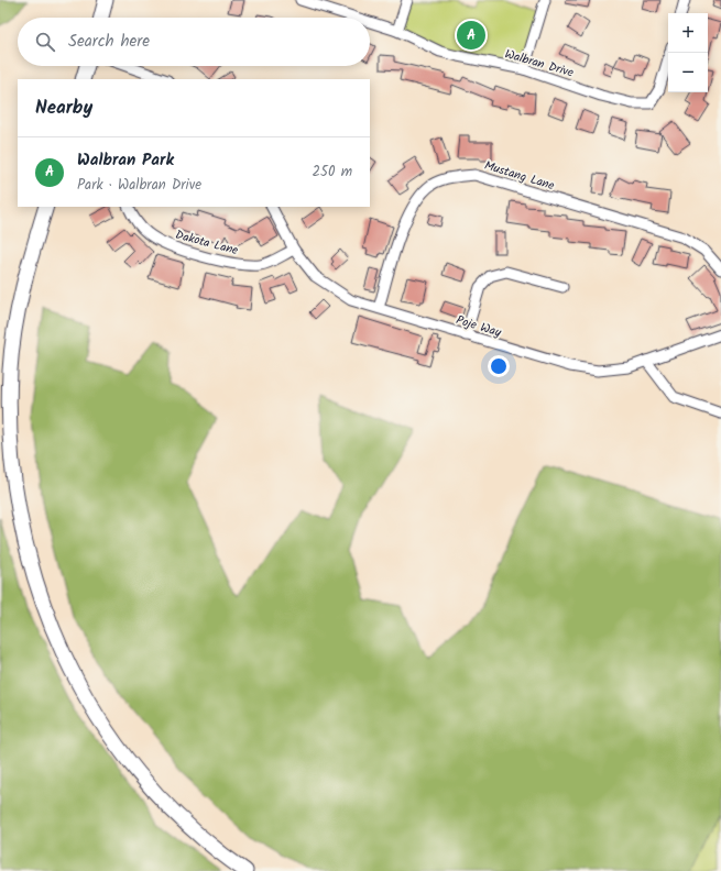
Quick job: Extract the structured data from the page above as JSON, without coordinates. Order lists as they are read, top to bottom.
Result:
{
  "streets": {
    "street": [
      "Walbran Drive",
      "Mustang Lane",
      "Dakota Lane",
      "Poje Way"
    ]
  },
  "crossings": [
    ["Mustang Lane", "Poje Way"],
    ["Dakota Lane", "Poje Way"]
  ],
  "page": {
    "map_buttons": ["+", "−"],
    "search": "Search here",
    "pins": "A",
    "heading": "Nearby",
    "list": [
      {
        "mark": "A",
        "name": "Walbran Park",
        "note": "Park · Walbran Drive",
        "value": "250 m"
      }
    ]
  }
}
